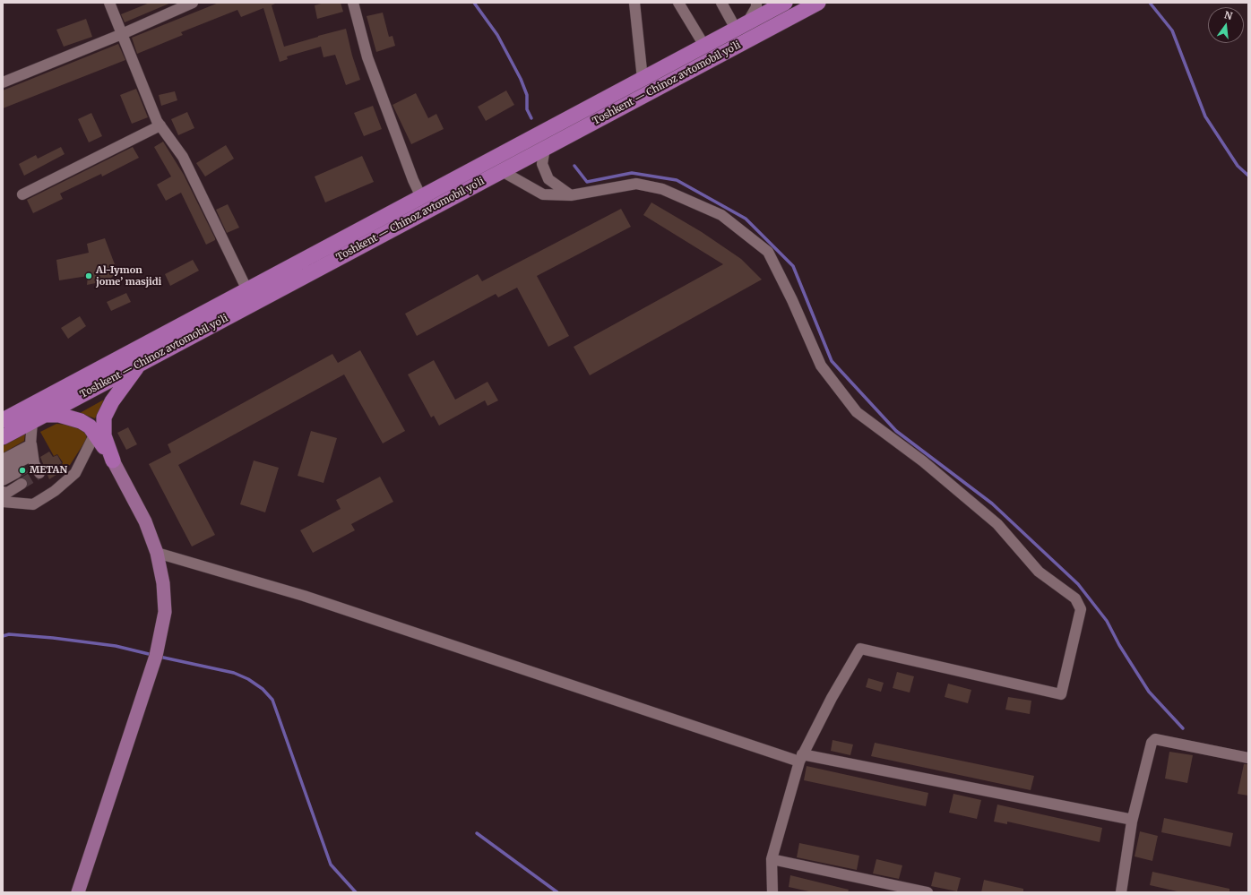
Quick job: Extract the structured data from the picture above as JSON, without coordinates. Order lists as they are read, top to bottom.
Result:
{
  "streets": {
    "highway": ["Toshkent — Chinoz avtomobil yoʻli"]
  },
  "places": ["Al-Iymon jome’ masjidi", "METAN"],
  "north": "top"
}
